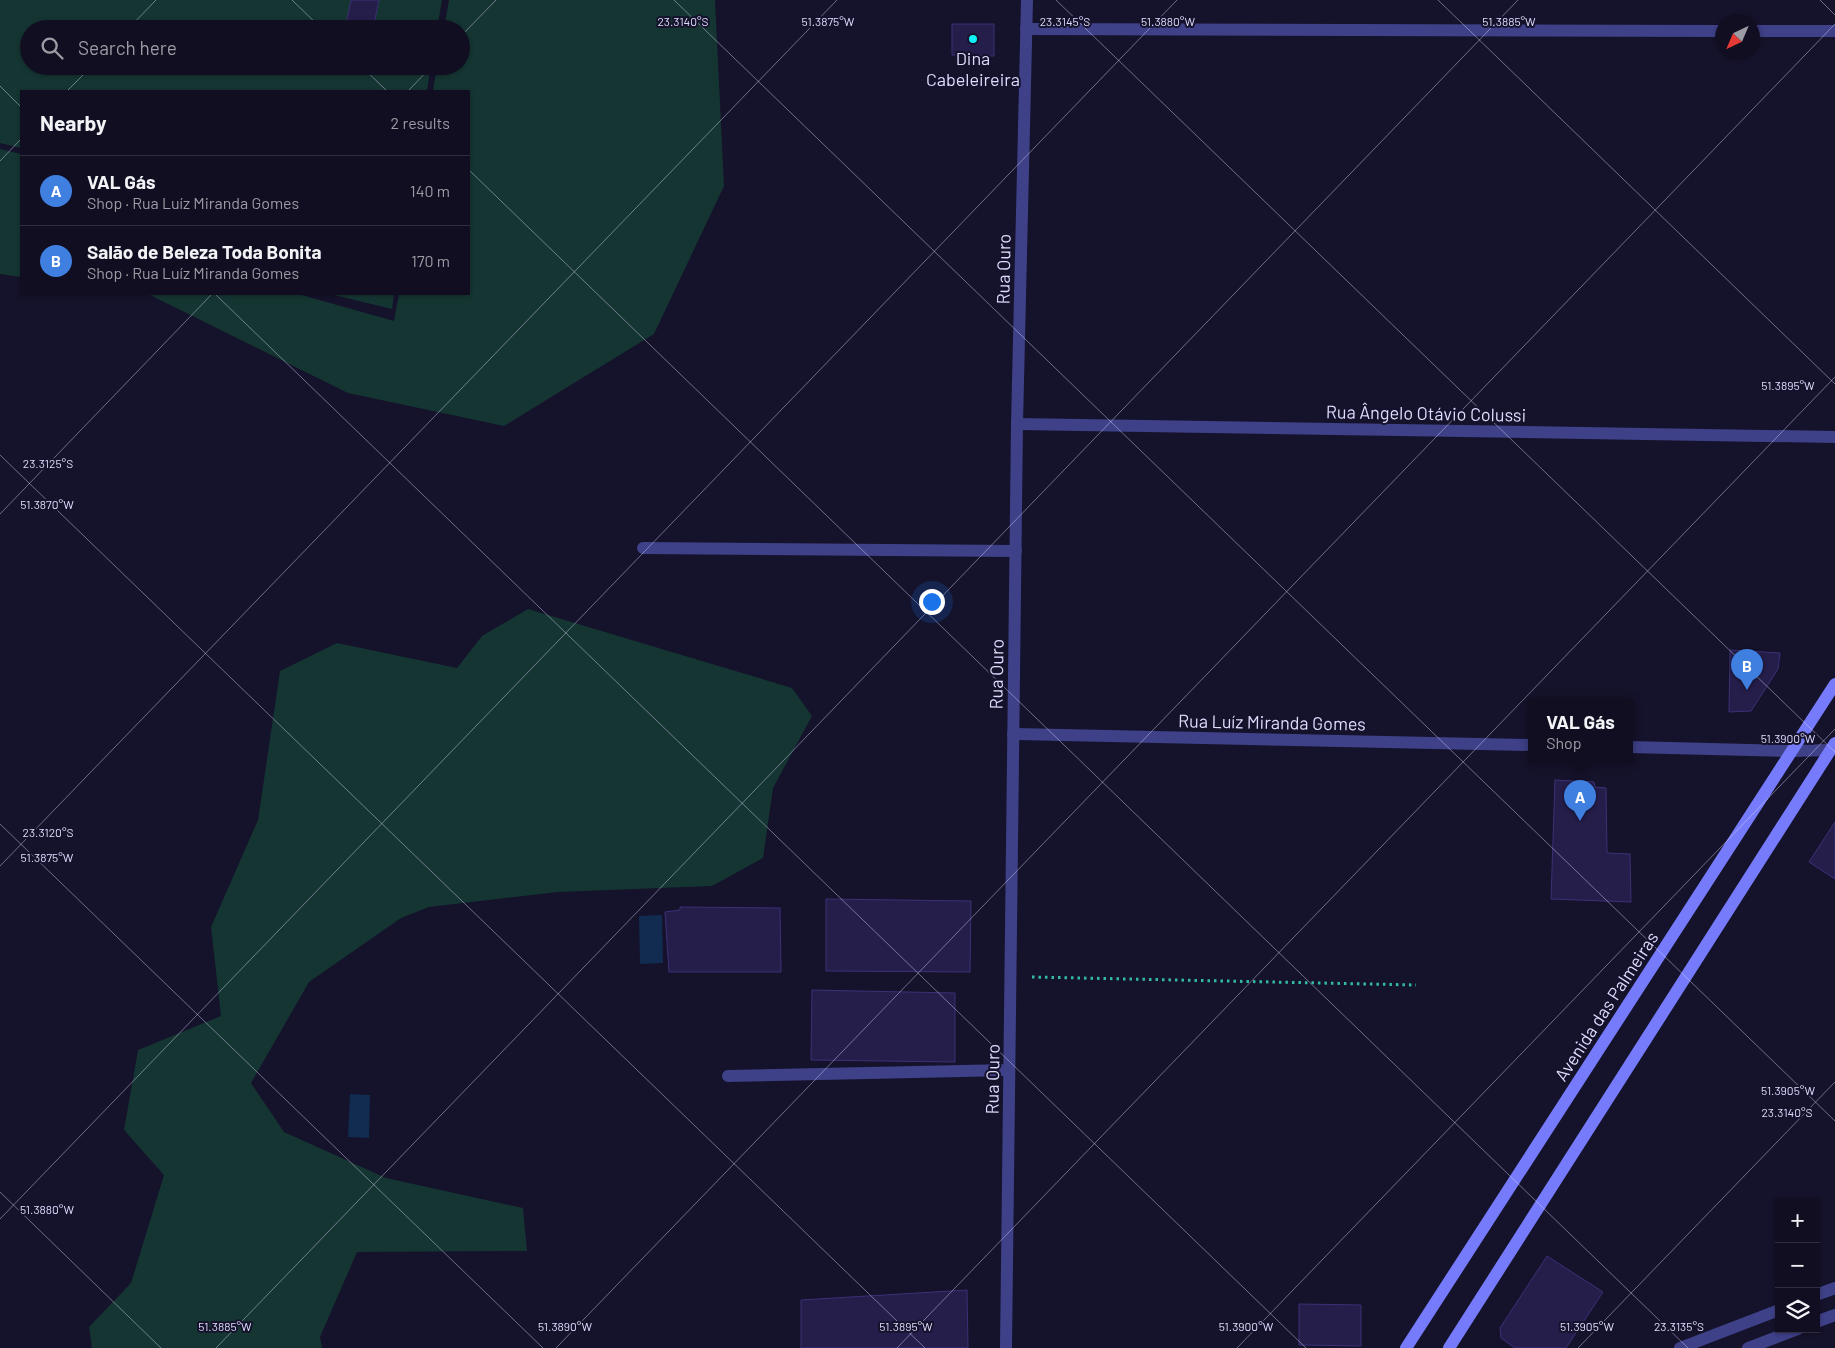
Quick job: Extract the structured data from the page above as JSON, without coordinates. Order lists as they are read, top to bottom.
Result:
{
  "streets": {
    "street": [
      "Rua Ouro",
      "Rua Ângelo Otávio Colussi",
      "Rua Luíz Miranda Gomes",
      "Avenida das Palmeiras"
    ]
  },
  "crossings": [
    ["Rua Ouro", "Rua Ângelo Otávio Colussi"],
    ["Rua Ouro", "Rua Luíz Miranda Gomes"]
  ],
  "places": ["Dina Cabeleireira"],
  "north": "bottom left",
  "page": {
    "search": "Search here",
    "heading": ["Nearby", "2 results"],
    "list": [
      {
        "mark": "A",
        "name": "VAL Gás",
        "note": "Shop · Rua Luíz Miranda Gomes",
        "value": "140 m"
      },
      {
        "mark": "B",
        "name": "Salão de Beleza Toda Bonita",
        "note": "Shop · Rua Luíz Miranda Gomes",
        "value": "170 m"
      }
    ],
    "pins": ["B", "A"],
    "popup": ["VAL Gás", "Shop"],
    "map_buttons": ["+", "−"]
  },
  "coordinates": [
    "23.3140°S",
    "23.3145°S",
    "51.3880°W",
    "51.3875°W",
    "51.3885°W",
    "51.3895°W",
    "23.3125°S",
    "51.3870°W",
    "51.3900°W",
    "23.3120°S",
    "51.3905°W",
    "51.3890°W",
    "23.3135°S"
  ]
}
